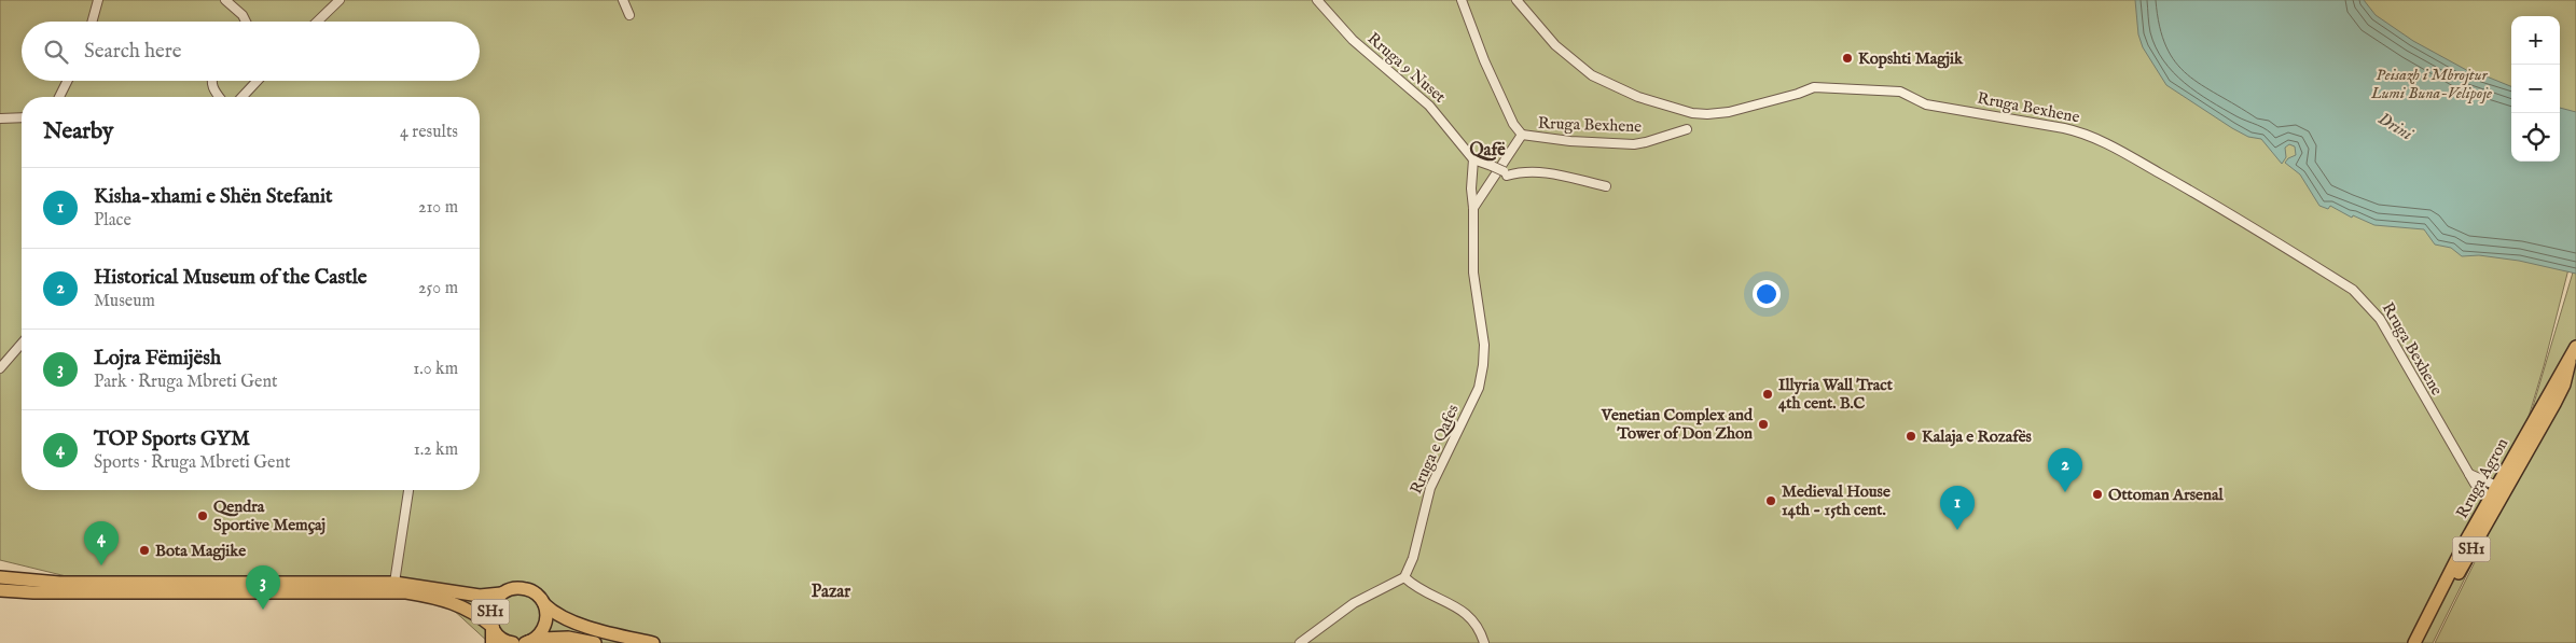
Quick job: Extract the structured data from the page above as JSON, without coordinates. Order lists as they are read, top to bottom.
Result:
{
  "streets": {
    "main road": ["Rruga Agron", "SH1"],
    "street": ["Rruga 9 Nuset", "Rruga Bexhene", "Rruga e Qafes"]
  },
  "crossings": [
    ["Rruga 9 Nuset", "Rruga e Qafes"],
    ["Rruga Bexhene", "Rruga Agron"]
  ],
  "districts": ["Qafë", "Pazar"],
  "water": ["Drini"],
  "parks": ["Peisazh i Mbrojtur Lumi Buna-Velipoje"],
  "places": [
    "Kopshti Magjik",
    "Illyria Wall Tract 4th cent. B.C",
    "Venetian Complex and Tower of Don Zhon",
    "Kalaja e Rozafës",
    "Ottoman Arsenal",
    "Medieval House 14th - 15th cent.",
    "Qendra Sportive Memçaj",
    "Bota Magjike"
  ],
  "page": {
    "map_buttons": ["+", "−"],
    "search": "Search here",
    "heading": ["Nearby", "4 results"],
    "list": [
      {
        "mark": "1",
        "name": "Kisha-xhami e Shën Stefanit",
        "note": "Place",
        "value": "210 m"
      },
      {
        "mark": "2",
        "name": "Historical Museum of the Castle",
        "note": "Museum",
        "value": "250 m"
      },
      {
        "mark": "3",
        "name": "Lojra Fëmijësh",
        "note": "Park · Rruga Mbreti Gent",
        "value": "1.0 km"
      },
      {
        "mark": "4",
        "name": "TOP Sports GYM",
        "note": "Sports · Rruga Mbreti Gent",
        "value": "1.2 km"
      }
    ],
    "pins": [
      "2",
      "1",
      "4",
      "3"
    ]
  }
}
